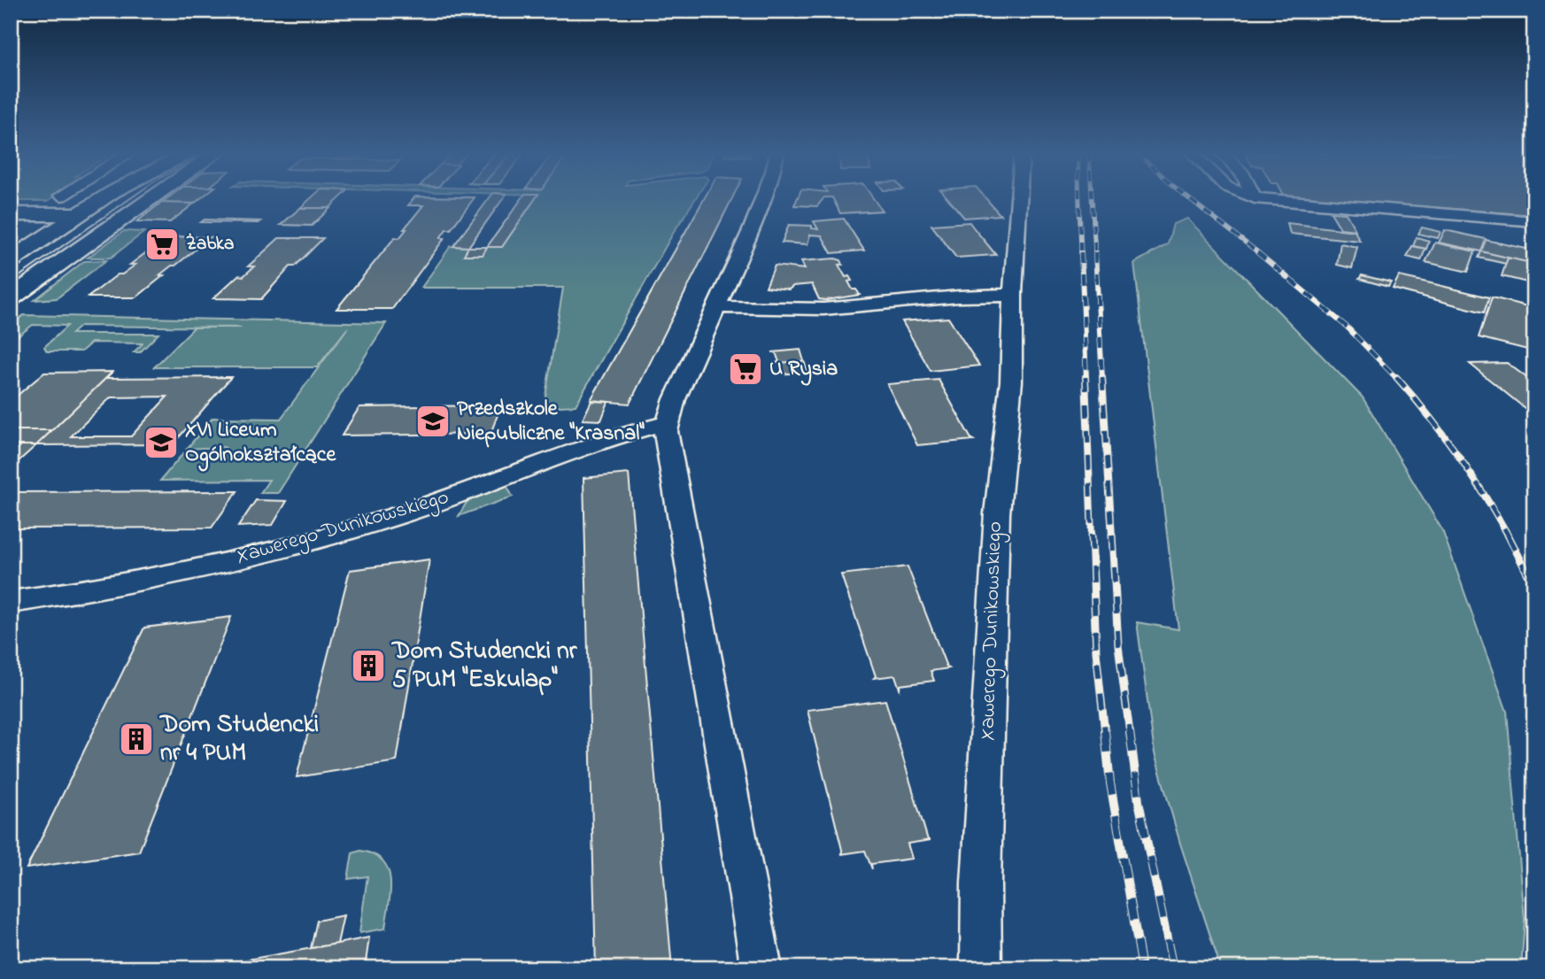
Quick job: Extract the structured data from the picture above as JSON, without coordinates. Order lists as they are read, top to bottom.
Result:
{
  "streets": {
    "street": ["Xawerego Dunikowskiego"]
  },
  "places": {
    "supermarket": ["Żabka", "U Rysia"],
    "school or university": ["Przedszkole Niepubliczne \"Krasnal\"", "XVI Liceum Ogólnokształcące"],
    "building": ["Dom Studencki nr 5 PUM \"Eskulap\"", "Dom Studencki nr 4 PUM"]
  }
}
